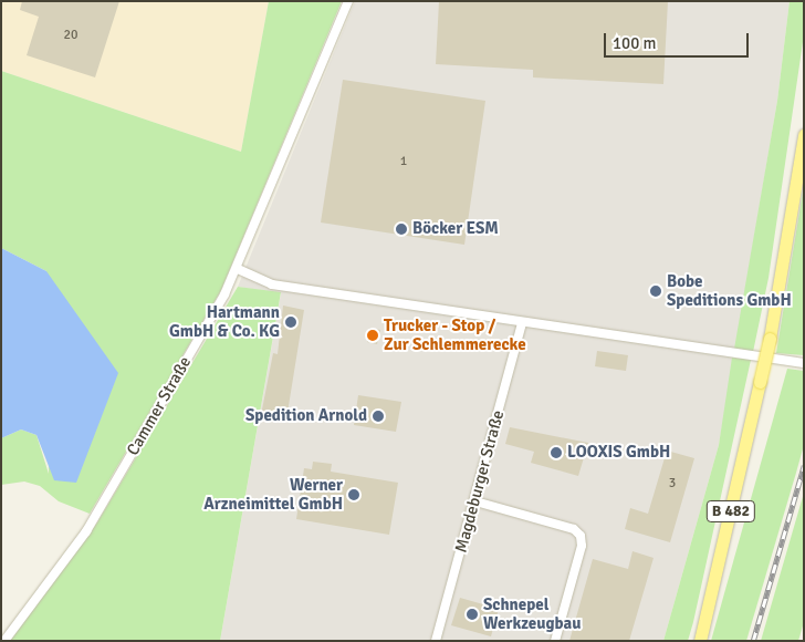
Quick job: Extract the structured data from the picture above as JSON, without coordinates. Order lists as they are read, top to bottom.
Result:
{
  "streets": {
    "main road": ["B 482"],
    "street": ["Cammer Straße", "Magdeburger Straße"]
  },
  "places": [
    "Böcker ESM",
    "Bobe Speditions GmbH",
    "Hartmann GmbH & Co. KG",
    "Trucker - Stop / Zur Schlemmerecke",
    "Spedition Arnold",
    "LOOXIS GmbH",
    "Werner Arzneimittel GmbH",
    "Schnepel Werkzeugbau"
  ],
  "house_numbers": ["20", "1", "3"],
  "scale_bar": "100 m"
}
